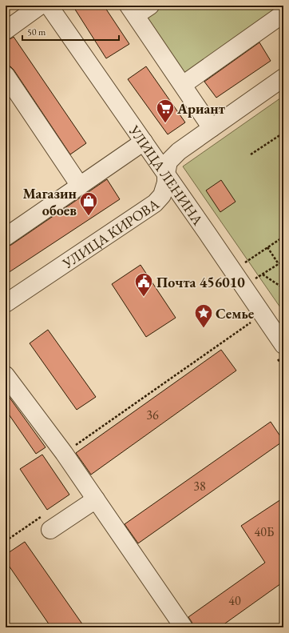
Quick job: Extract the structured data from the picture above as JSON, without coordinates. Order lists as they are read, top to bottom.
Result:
{
  "streets": {
    "street": ["УЛИЦА ЛЕНИНА", "УЛИЦА КИРОВА"]
  },
  "crossings": [
    ["УЛИЦА ЛЕНИНА", "УЛИЦА КИРОВА"]
  ],
  "places": {
    "supermarket": ["Ариант"],
    "shop": ["Магазин обоев"],
    "public building": ["Почта 456010"],
    "place": ["Семье"]
  },
  "house_numbers": [
    "36",
    "38",
    "40Б",
    "40"
  ],
  "scale_bar": "50 m"
}
